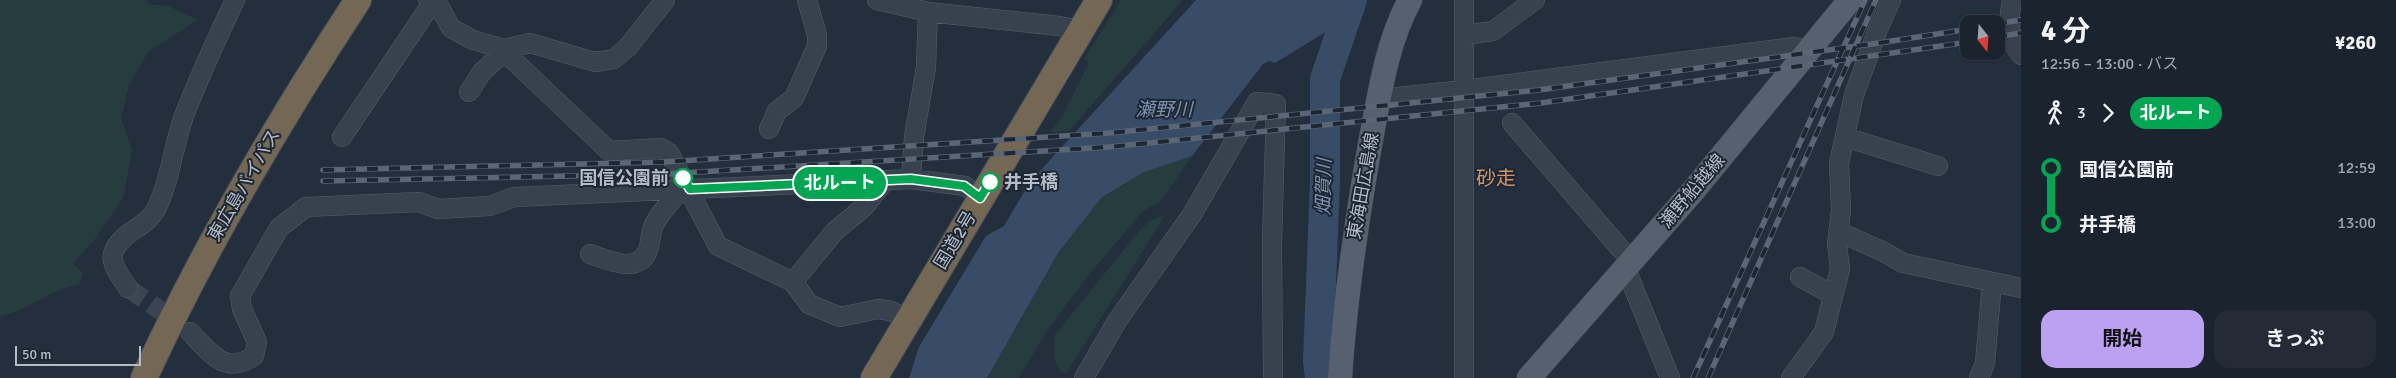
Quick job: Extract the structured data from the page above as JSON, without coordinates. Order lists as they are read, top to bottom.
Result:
{
  "streets": {
    "highway": ["東広島バイパス", "国道2号"],
    "main road": ["東海田広島線", "瀬野船越線"]
  },
  "districts": ["砂走"],
  "water": ["瀬野川", "畑賀川"],
  "places": ["国信公園前", "井手橋"],
  "lines": ["bus line 北ルート"],
  "scale_bar": "50 m",
  "north": "bottom",
  "page": {
    "on_map": "北ルート",
    "heading": ["4 分", "12:56 – 13:00 · バス", "¥260"],
    "legs": ["3", "北ルート"],
    "list": [
      {
        "name": "国信公園前",
        "value": "12:59"
      },
      {
        "name": "井手橋",
        "value": "13:00"
      }
    ],
    "buttons": ["開始", "きっぷ"],
    "scale": "50 m"
  }
}
